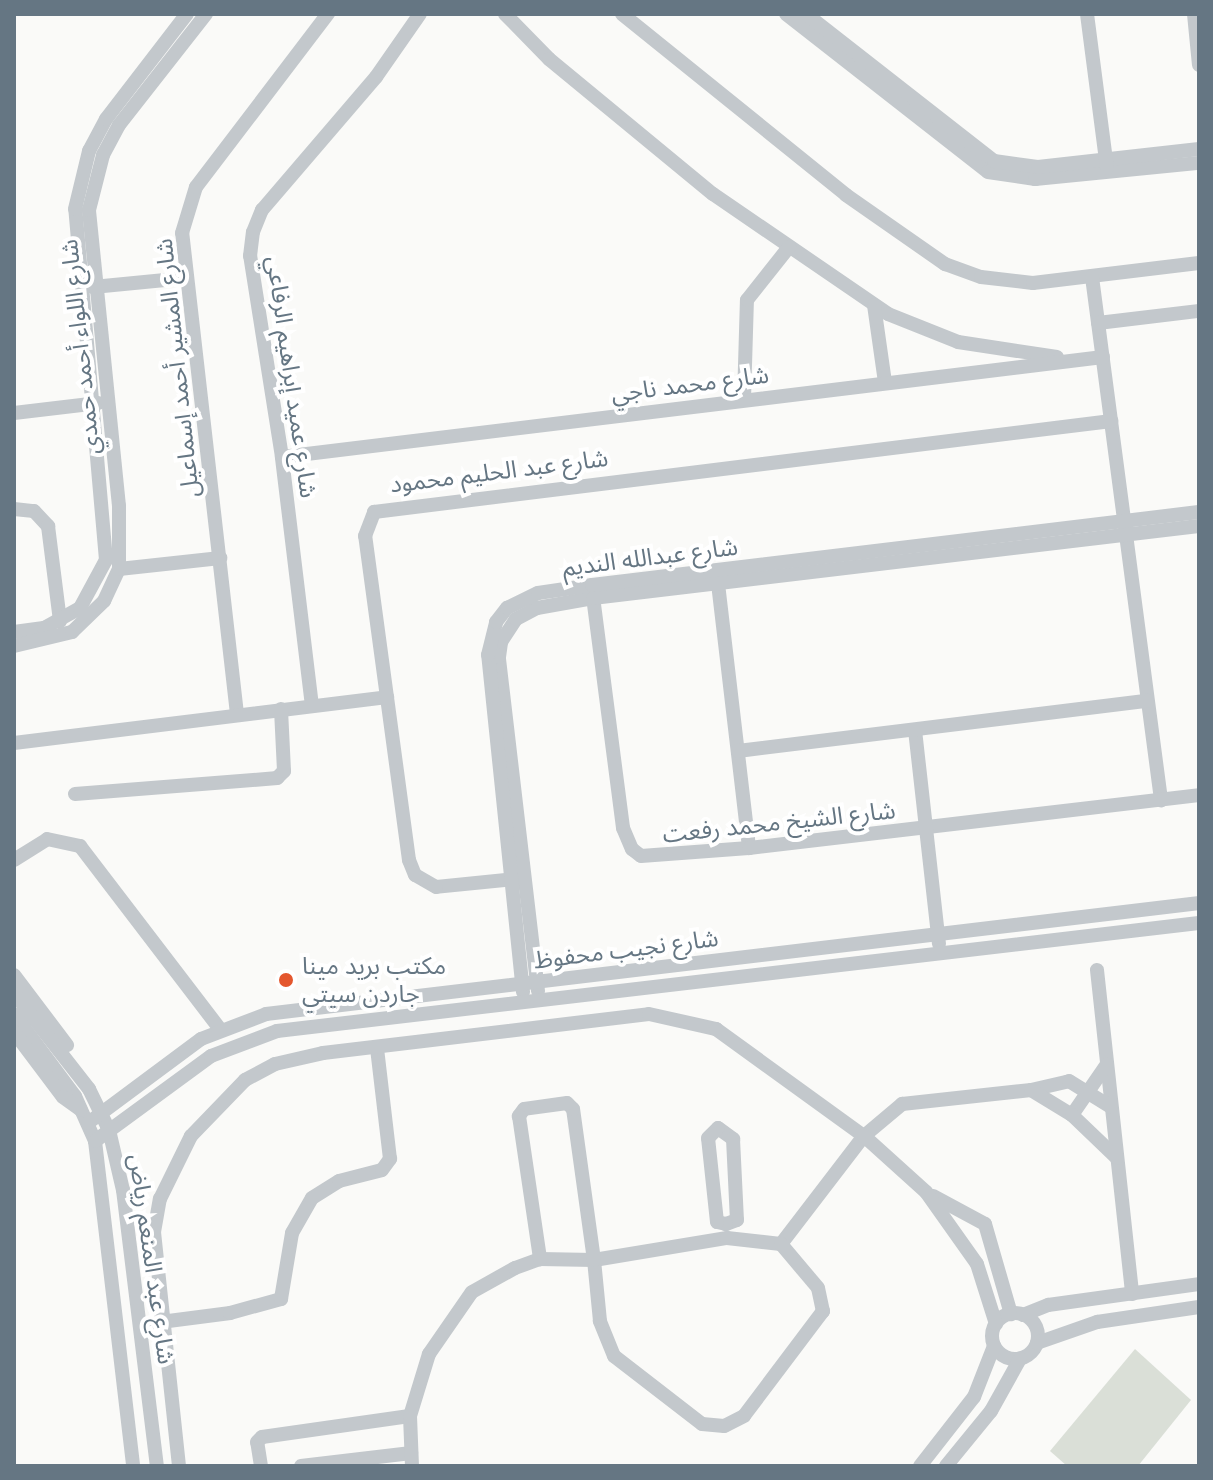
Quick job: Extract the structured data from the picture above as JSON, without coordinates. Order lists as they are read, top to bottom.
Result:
{
  "streets": {
    "street": [
      "شارع اللواء أحمد حمدي",
      "شارع المشير أحمد إسماعيل",
      "شارع عميد إبراهيم الرفاعي",
      "شارع محمد ناجي",
      "شارع عبد الحليم محمود",
      "شارع عبدالله النديم",
      "شارع الشيخ محمد رفعت",
      "شارع نجيب محفوظ",
      "شارع عبد المنعم رياض"
    ]
  },
  "crossings": [
    ["شارع عميد إبراهيم الرفاعي", "شارع محمد ناجي"],
    ["شارع عبد الحليم محمود", "شارع عبدالله النديم"],
    ["شارع عبدالله النديم", "شارع الشيخ محمد رفعت"],
    ["شارع عبدالله النديم", "شارع نجيب محفوظ"],
    ["شارع نجيب محفوظ", "شارع عبد المنعم رياض"]
  ],
  "places": ["مكتب بريد مينا جاردن سيتي"]
}
